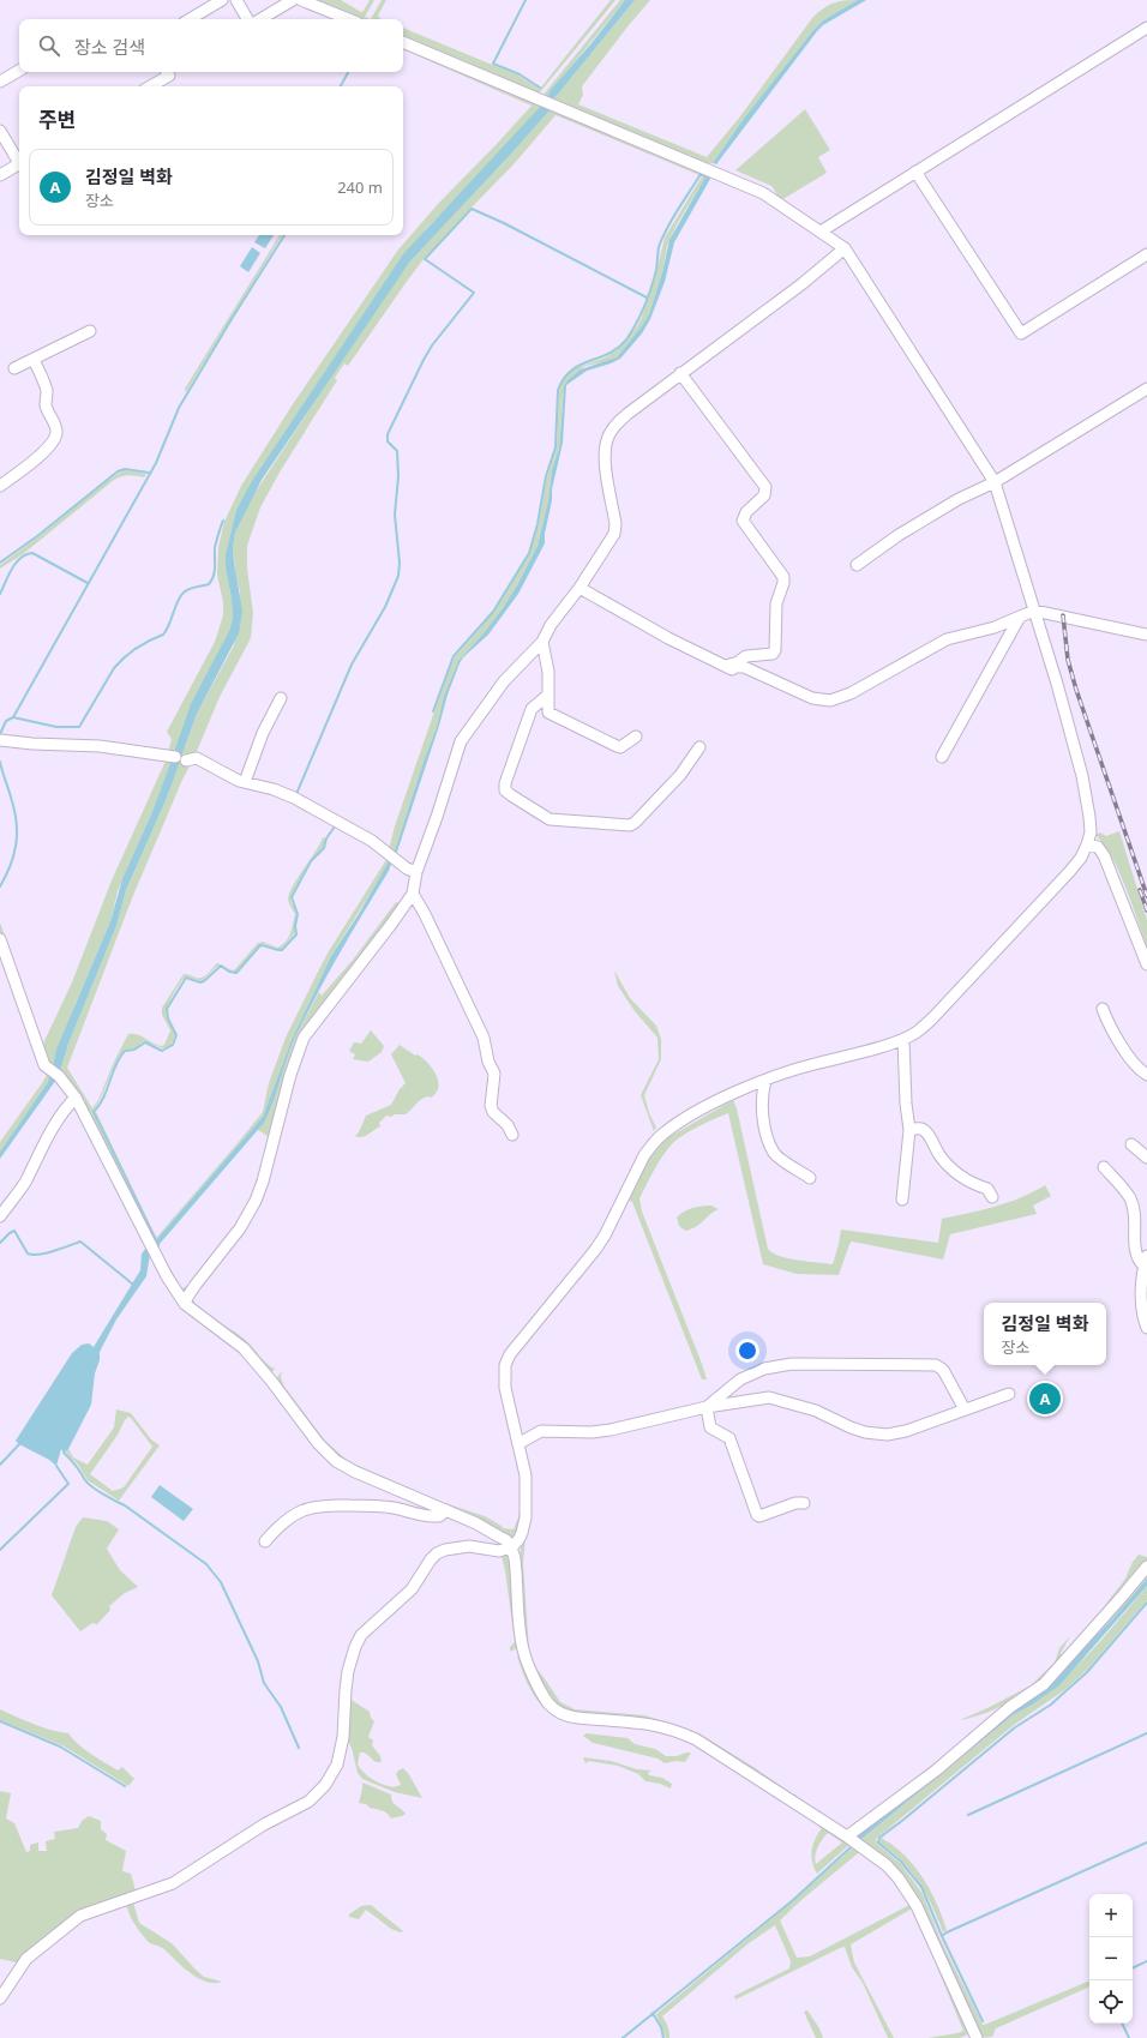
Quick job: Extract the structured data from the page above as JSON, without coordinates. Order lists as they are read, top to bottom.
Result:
{
  "page": {
    "search": "장소 검색",
    "heading": "주변",
    "list": [
      {
        "mark": "A",
        "name": "김정일 벽화",
        "note": "장소",
        "value": "240 m"
      }
    ],
    "popup": ["김정일 벽화", "장소"],
    "pins": "A",
    "map_buttons": ["+", "−"]
  }
}
